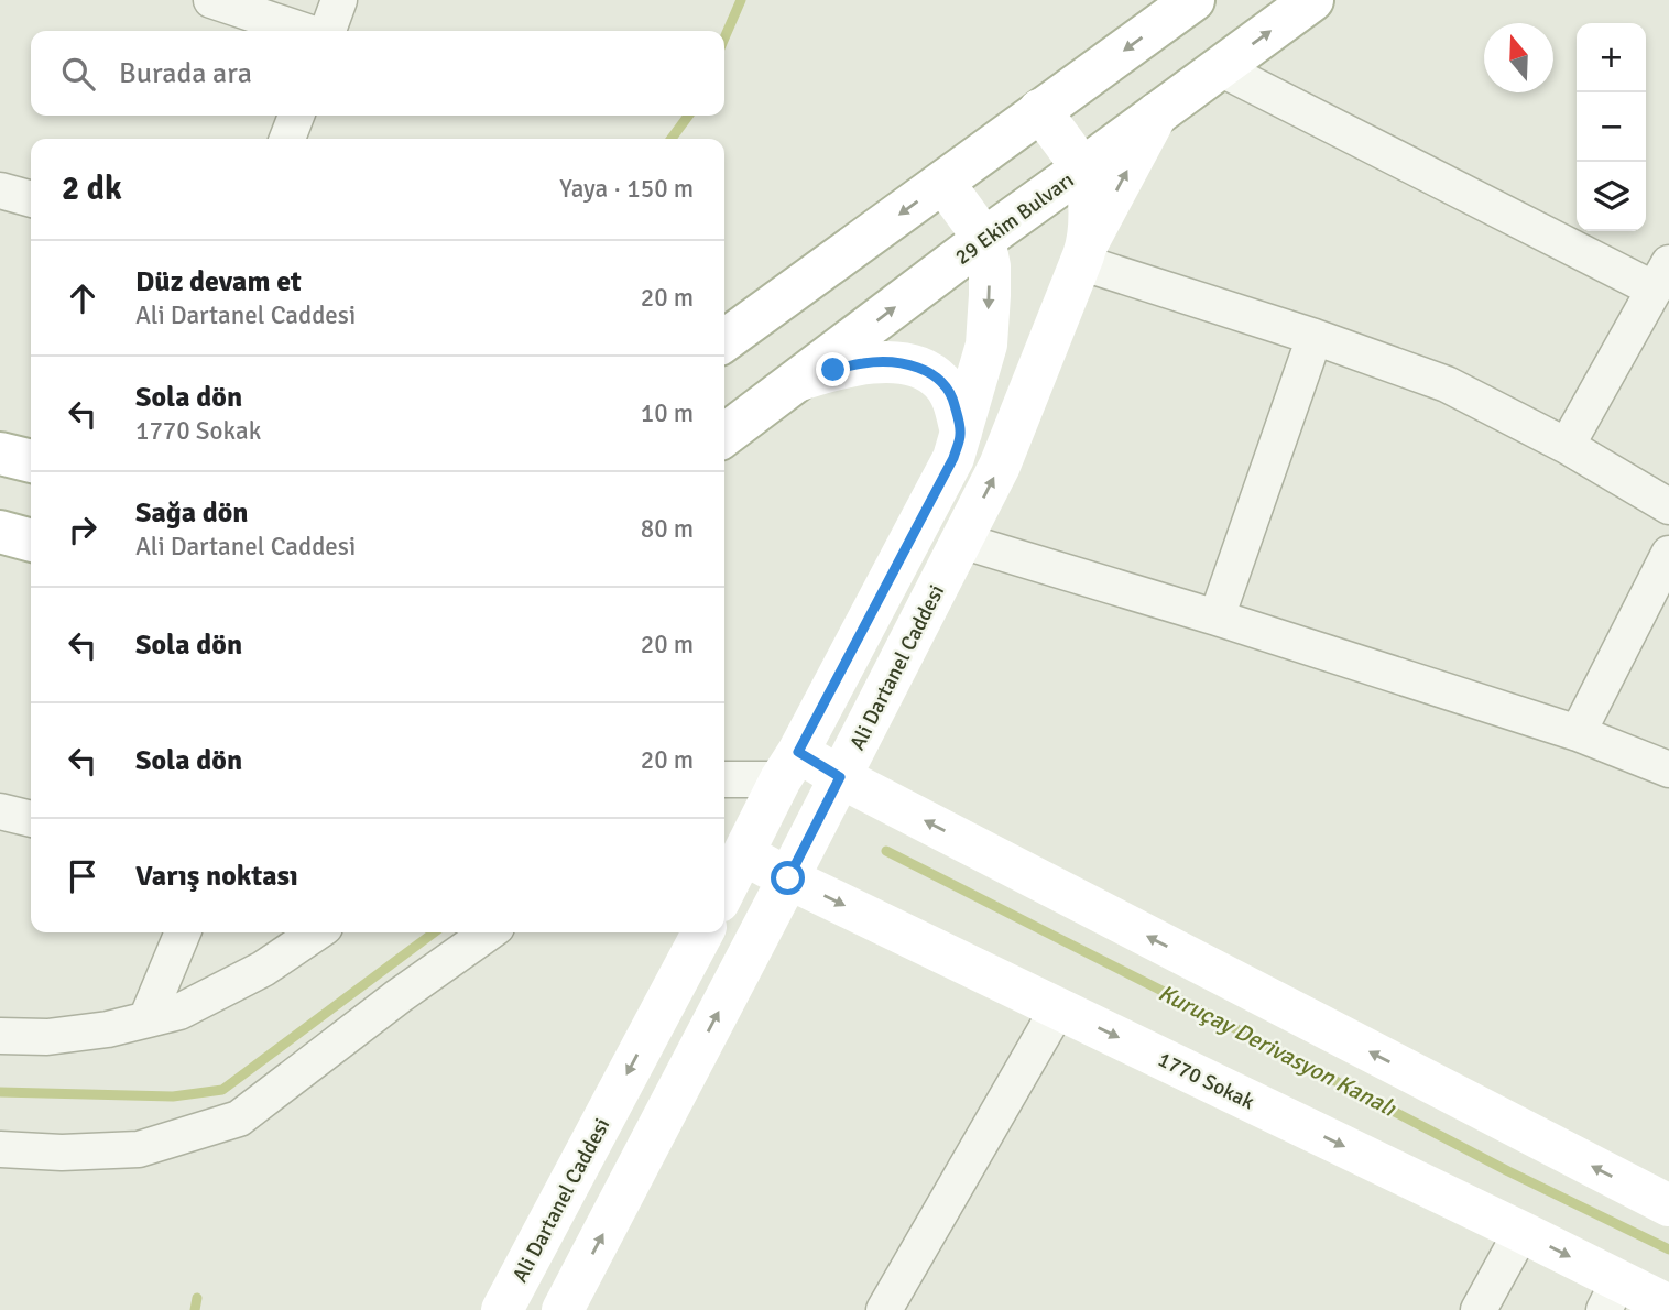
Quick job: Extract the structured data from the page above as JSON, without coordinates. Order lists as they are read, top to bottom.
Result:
{
  "streets": {
    "main road": ["29 Ekim Bulvarı", "Ali Dartanel Caddesi", "1770 Sokak"]
  },
  "crossings": [
    ["29 Ekim Bulvarı", "Ali Dartanel Caddesi"],
    ["Ali Dartanel Caddesi", "1770 Sokak"]
  ],
  "water": ["Kuruçay Derivasyon Kanalı"],
  "north": "top",
  "page": {
    "map_buttons": ["+", "−"],
    "search": "Burada ara",
    "heading": ["2 dk", "Yaya · 150 m"],
    "list": [
      ["Düz devam et", "Ali Dartanel Caddesi", "20 m"],
      ["Sola dön", "1770 Sokak", "10 m"],
      ["Sağa dön", "Ali Dartanel Caddesi", "80 m"],
      ["Sola dön", "20 m"],
      ["Sola dön", "20 m"],
      "Varış noktası"
    ]
  }
}
